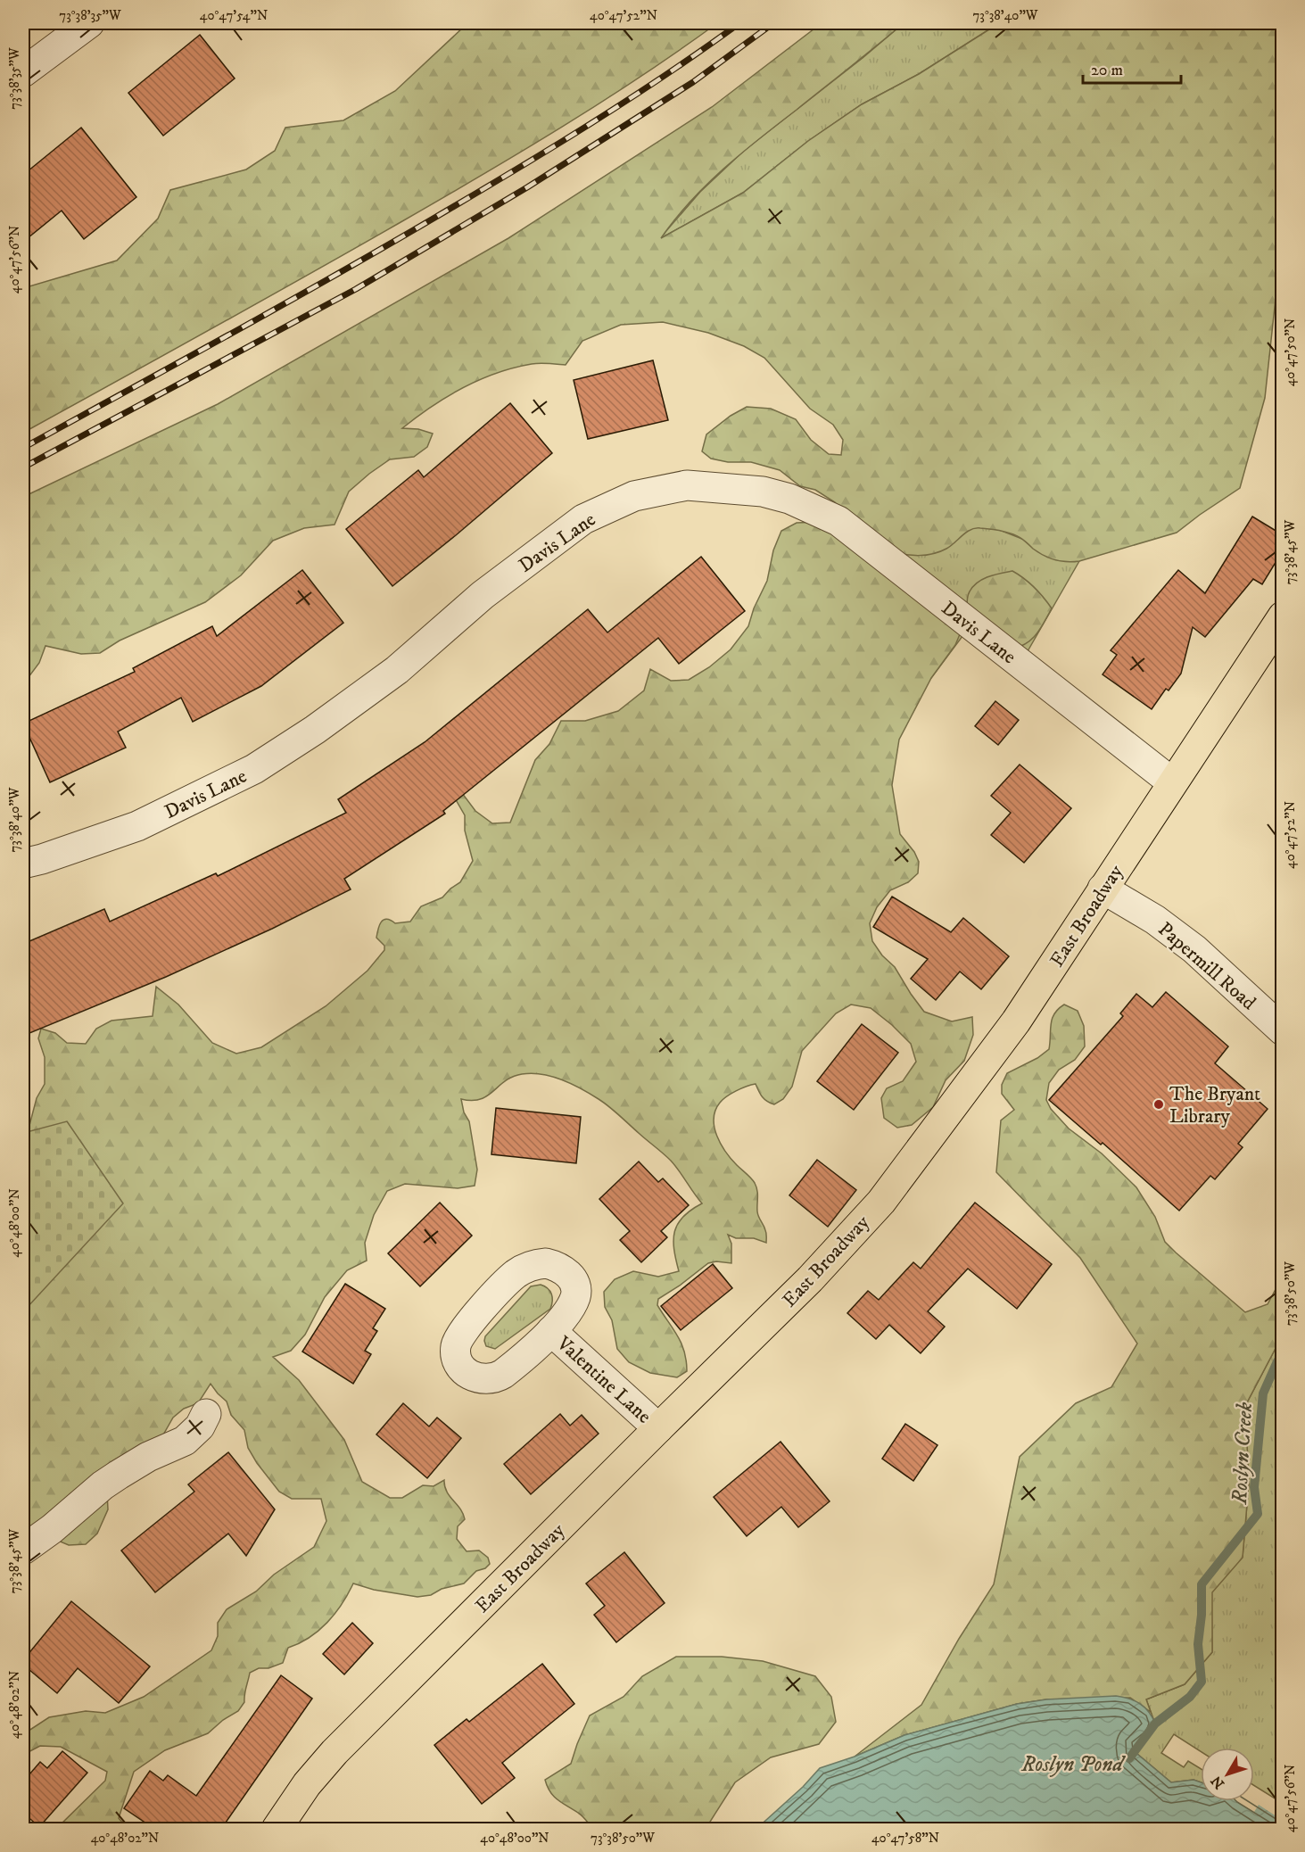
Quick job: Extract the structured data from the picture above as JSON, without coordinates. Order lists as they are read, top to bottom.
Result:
{
  "streets": {
    "main road": ["East Broadway"],
    "street": ["Davis Lane", "Papermill Road", "Valentine Lane"]
  },
  "crossings": [
    ["Davis Lane", "East Broadway"],
    ["East Broadway", "Papermill Road"],
    ["East Broadway", "Valentine Lane"]
  ],
  "water": ["Roslyn Creek", "Roslyn Pond"],
  "places": ["The Bryant Library"],
  "scale_bar": "20 m",
  "north": "bottom left",
  "coordinates": [
    "73°38'35\"W",
    "40°47'54\"N",
    "40°47'52\"N",
    "73°38'40\"W",
    "40°47'56\"N",
    "40°47'50\"N",
    "73°38'45\"W",
    "40°48'00\"N",
    "73°38'50\"W",
    "40°48'02\"N",
    "40°47'58\"N"
  ]
}
